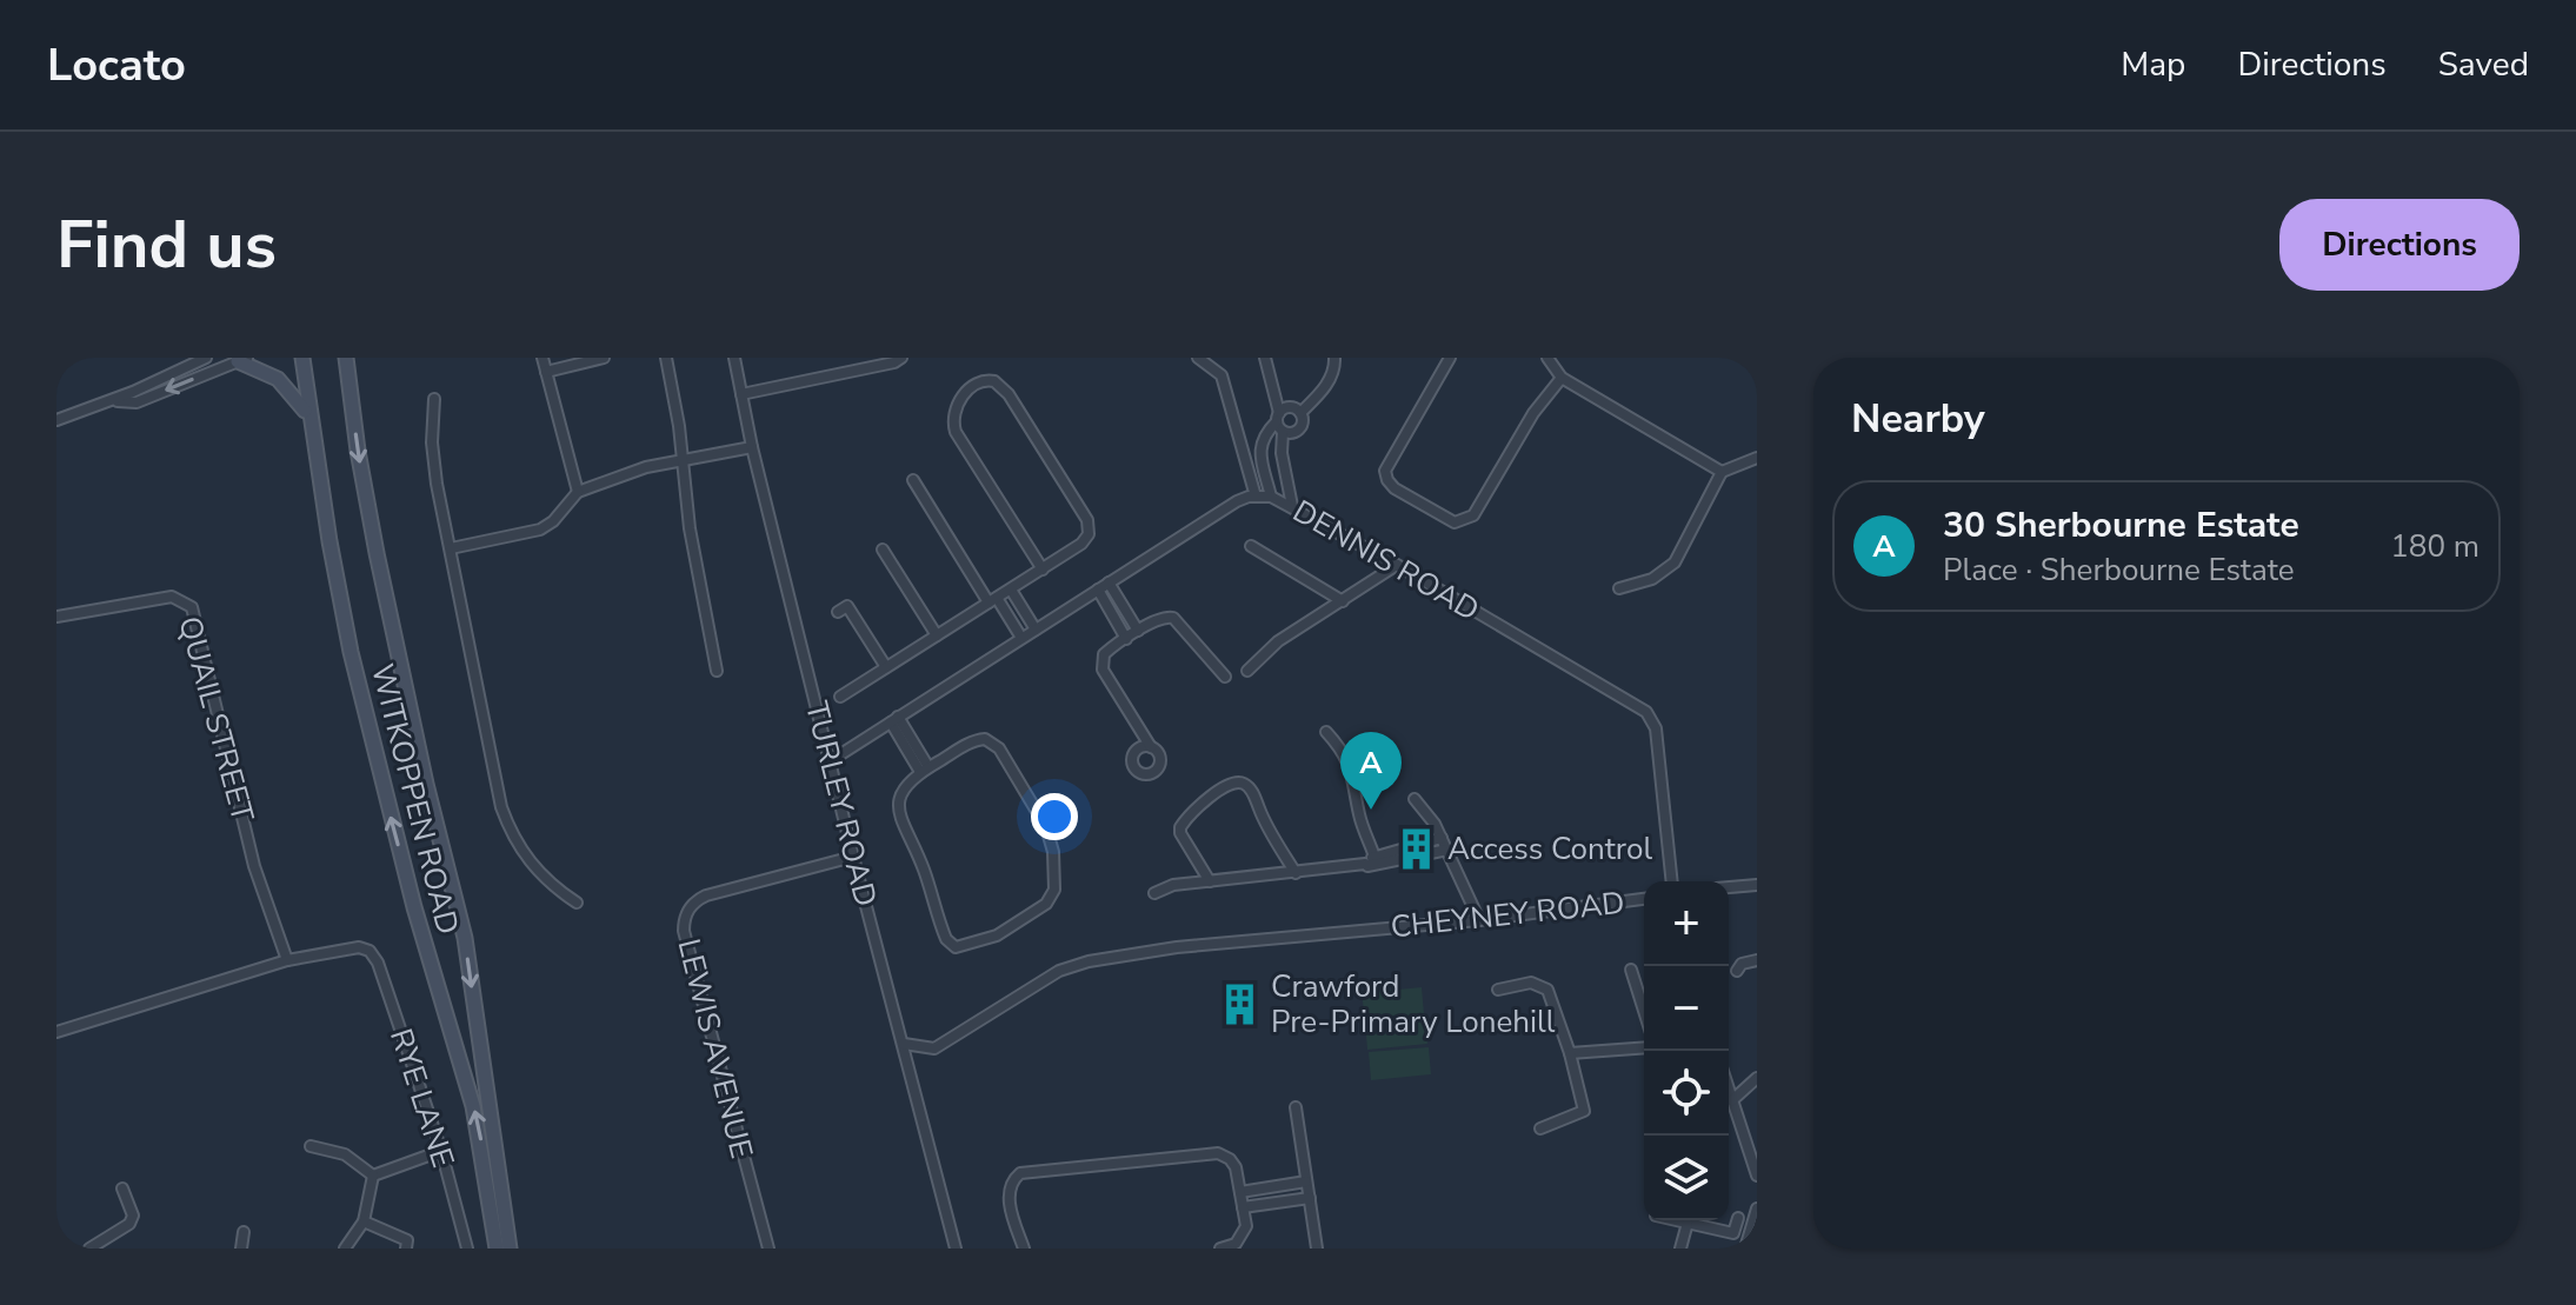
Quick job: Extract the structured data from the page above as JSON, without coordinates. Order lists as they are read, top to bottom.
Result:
{
  "streets": {
    "main road": ["WITKOPPEN ROAD"],
    "street": [
      "DENNIS ROAD",
      "QUAIL STREET",
      "TURLEY ROAD",
      "CHEYNEY ROAD",
      "LEWIS AVENUE",
      "RYE LANE"
    ]
  },
  "crossings": [
    ["DENNIS ROAD", "TURLEY ROAD"],
    ["QUAIL STREET", "RYE LANE"],
    ["TURLEY ROAD", "CHEYNEY ROAD"],
    ["TURLEY ROAD", "LEWIS AVENUE"]
  ],
  "places": {
    "building": ["Access Control", "Crawford Pre-Primary Lonehill"]
  },
  "page": {
    "header": "Locato",
    "nav": ["Map", "Directions", "Saved"],
    "buttons": "Directions",
    "title": "Find us",
    "heading": "Nearby",
    "list": [
      {
        "mark": "A",
        "name": "30 Sherbourne Estate",
        "note": "Place · Sherbourne Estate",
        "value": "180 m"
      }
    ],
    "pins": "A",
    "map_buttons": ["+", "−"]
  }
}
